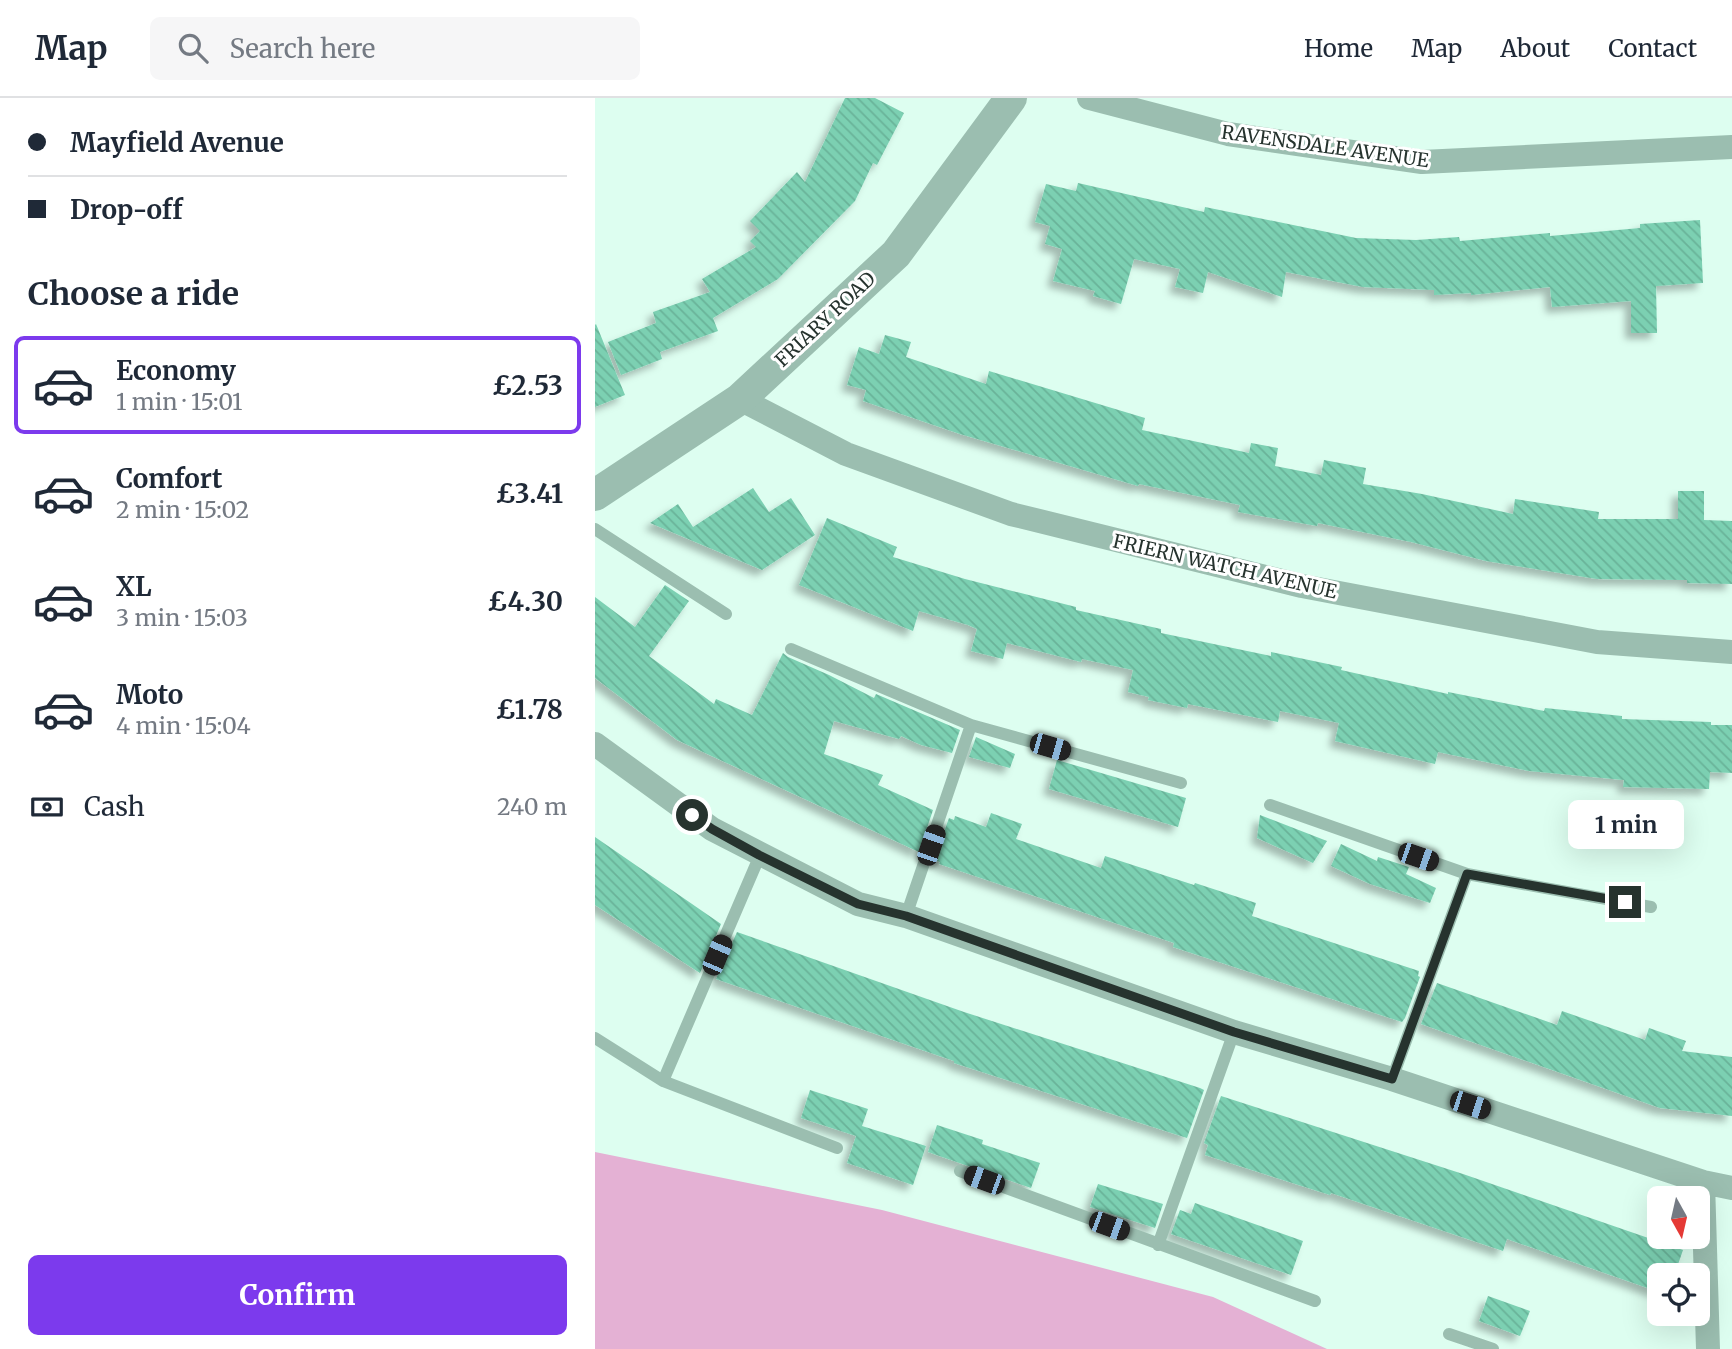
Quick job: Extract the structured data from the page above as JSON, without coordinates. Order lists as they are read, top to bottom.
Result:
{
  "streets": {
    "street": ["RAVENSDALE AVENUE", "FRIARY ROAD", "FRIERN WATCH AVENUE"]
  },
  "crossings": [
    ["FRIARY ROAD", "FRIERN WATCH AVENUE"]
  ],
  "north": "bottom",
  "page": {
    "header": "Map",
    "search": "Search here",
    "nav": [
      "Home",
      "Map",
      "About",
      "Contact"
    ],
    "banner": ["Mayfield Avenue", "Drop-off"],
    "heading": "Choose a ride",
    "list": [
      {
        "name": "Economy",
        "note": "1 min · 15:01",
        "value": "£2.53"
      },
      {
        "name": "Comfort",
        "note": "2 min · 15:02",
        "value": "£3.41"
      },
      {
        "name": "XL",
        "note": "3 min · 15:03",
        "value": "£4.30"
      },
      {
        "name": "Moto",
        "note": "4 min · 15:04",
        "value": "£1.78"
      }
    ],
    "pay": ["Cash", "240 m"],
    "bubble": "1 min",
    "buttons": "Confirm"
  }
}
